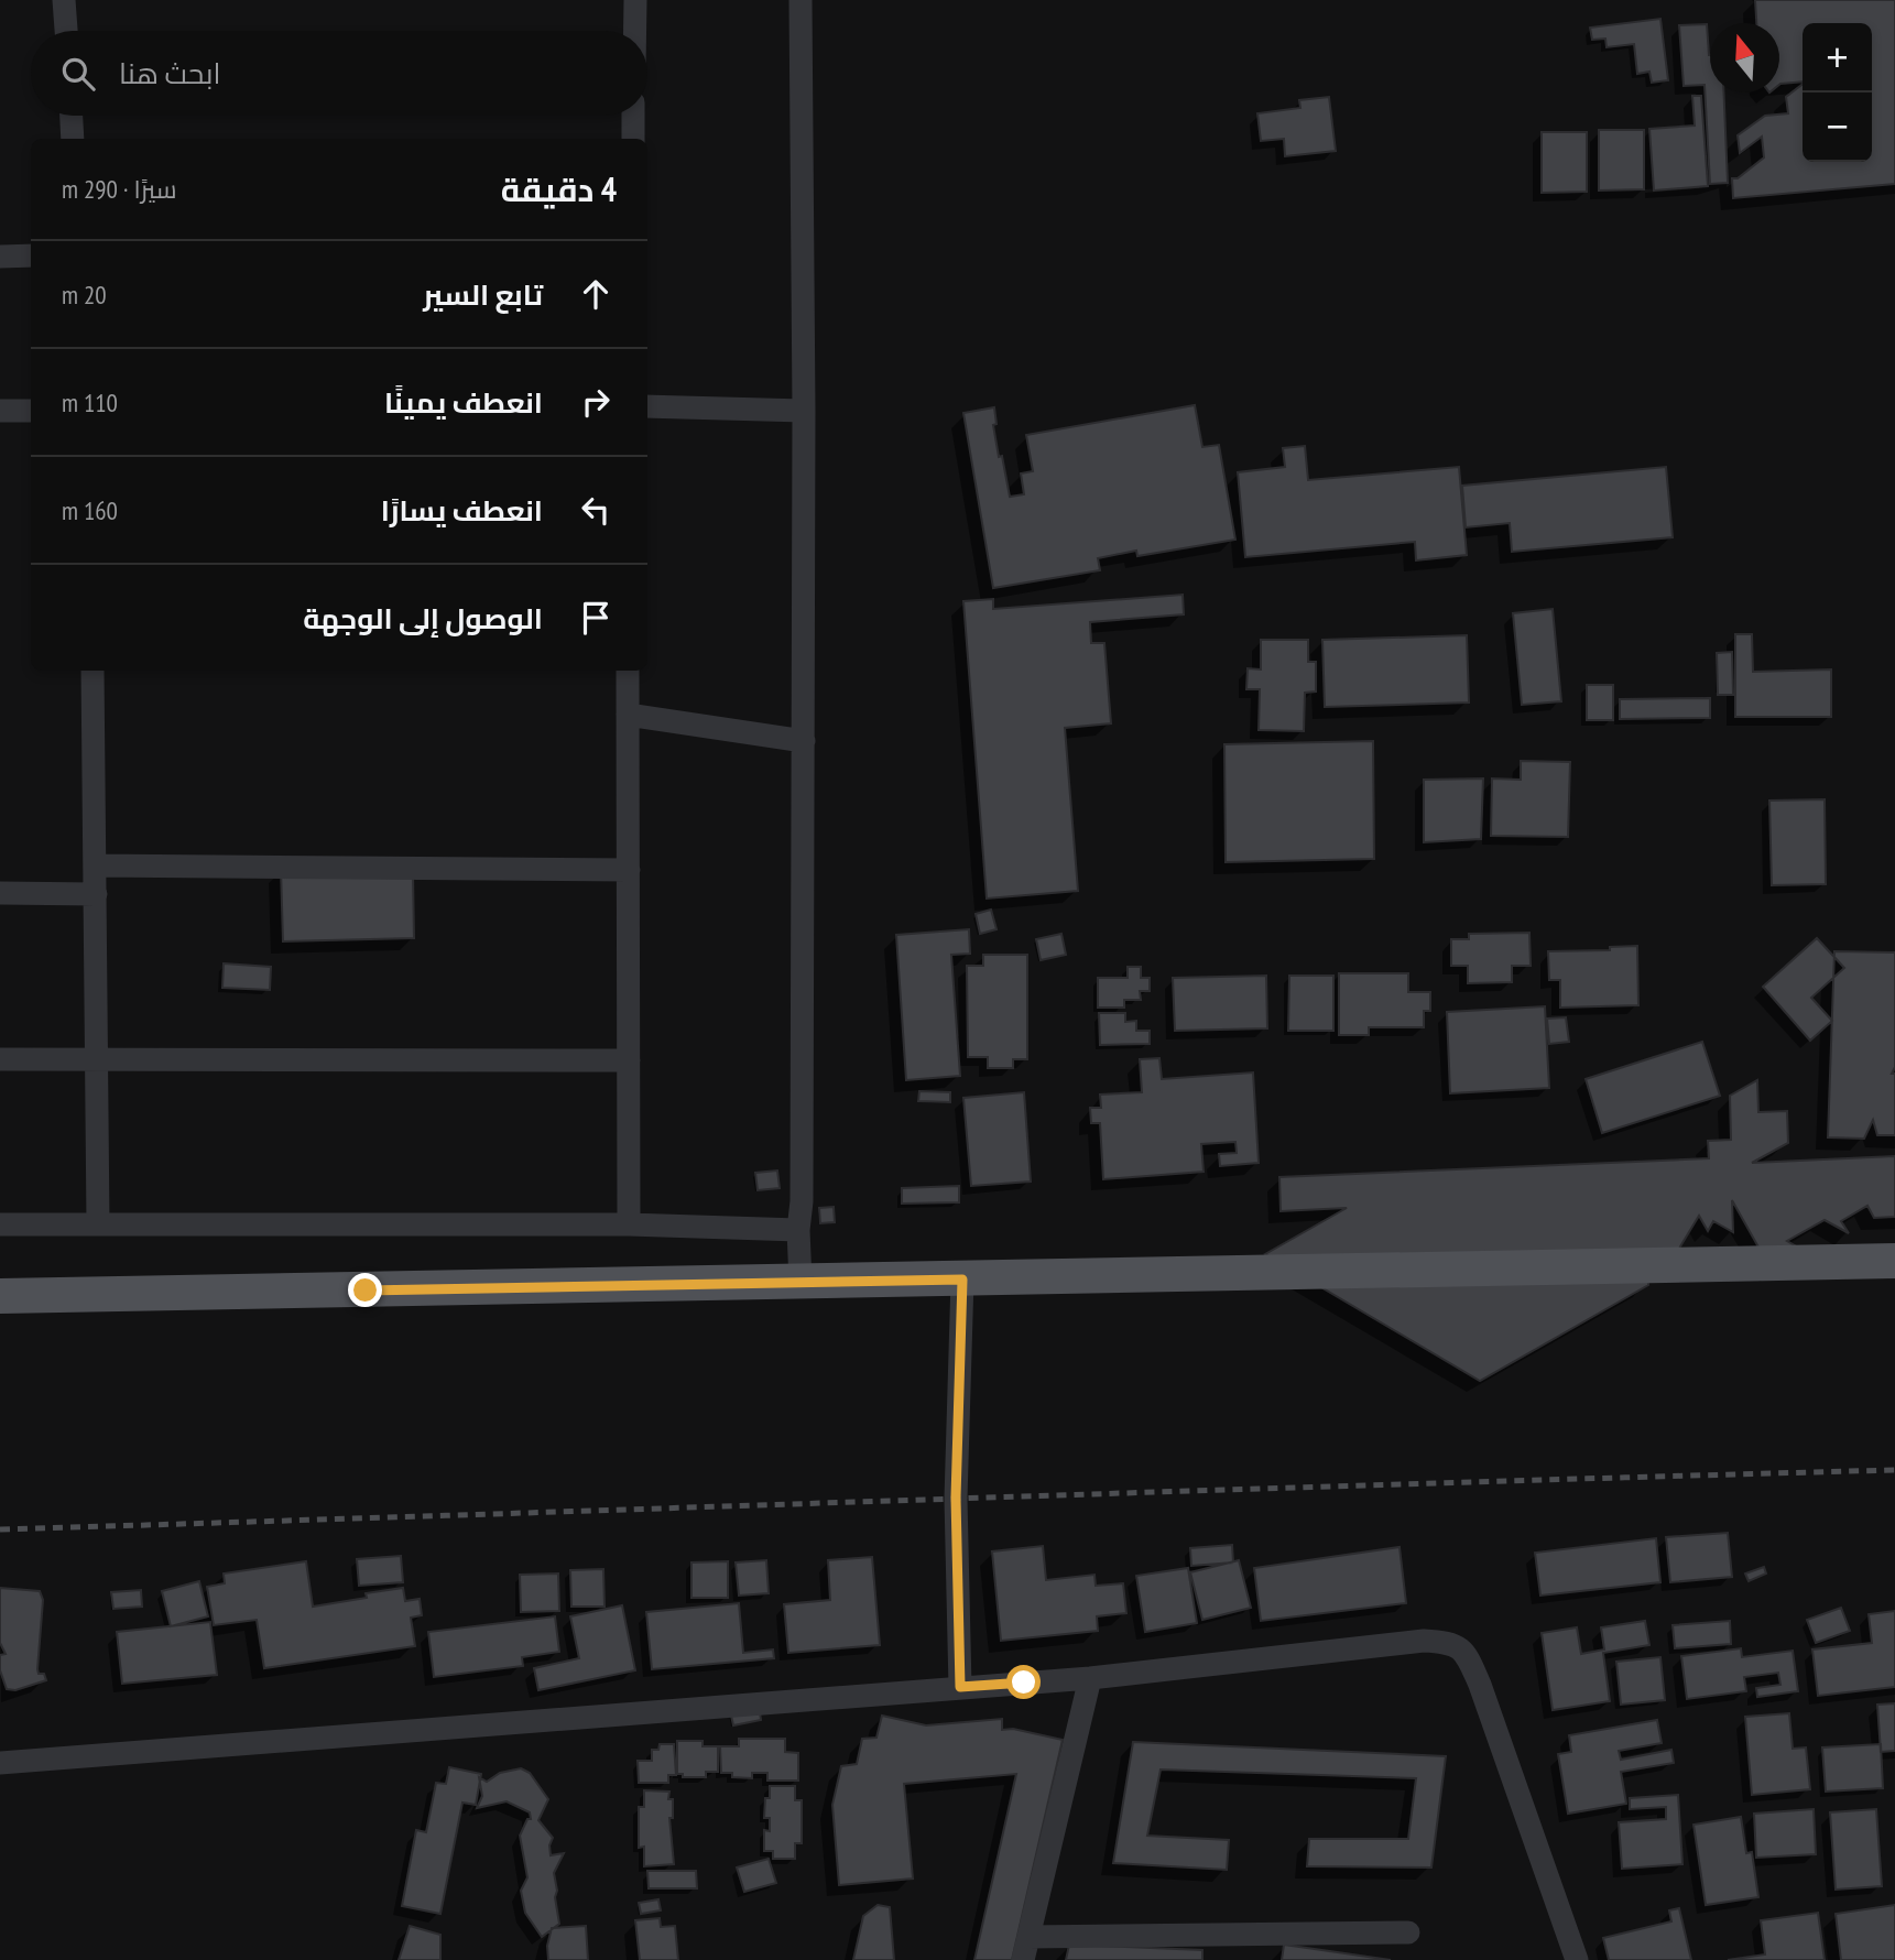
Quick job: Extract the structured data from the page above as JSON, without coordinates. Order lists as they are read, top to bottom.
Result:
{
  "north": "top",
  "page": {
    "map_buttons": ["+", "−"],
    "search": "ابحث هنا",
    "heading": ["4 دقيقة", "سيرًا · 290 m"],
    "list": [
      ["تابع السير", "20 m"],
      ["انعطف يمينًا", "110 m"],
      ["انعطف يسارًا", "160 m"],
      "الوصول إلى الوجهة"
    ]
  }
}
